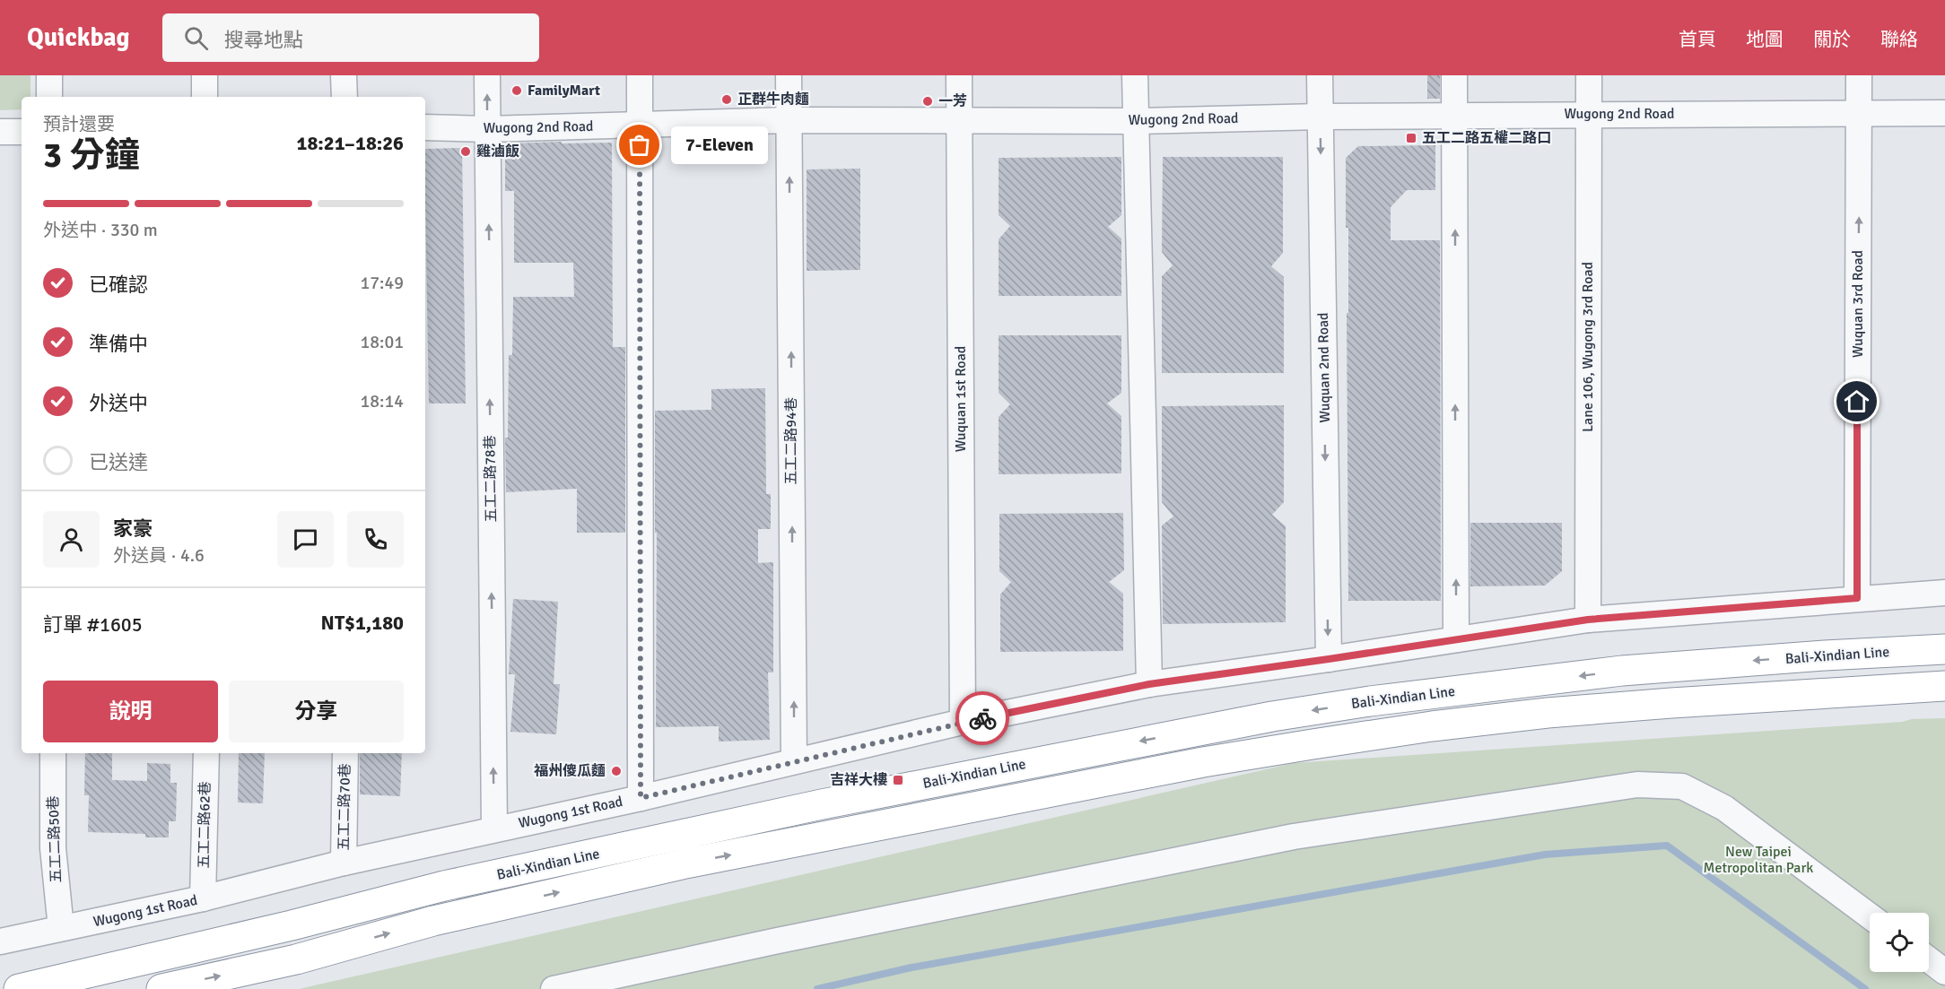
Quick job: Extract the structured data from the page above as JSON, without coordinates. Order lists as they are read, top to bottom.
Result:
{
  "streets": {
    "highway": ["Bali-Xindian Line"],
    "street": [
      "Wugong 2nd Road",
      "Wuquan 3rd Road",
      "Lane 106, Wugong 3rd Road",
      "Wuquan 2nd Road",
      "Wuquan 1st Road",
      "五工二路94巷",
      "五工二路78巷",
      "五工二路70巷",
      "Wugong 1st Road",
      "五工二路62巷",
      "五工二路50巷"
    ]
  },
  "crossings": [
    ["Wugong 2nd Road", "Wuquan 3rd Road"],
    ["Wugong 2nd Road", "Lane 106, Wugong 3rd Road"],
    ["Wugong 2nd Road", "Wuquan 2nd Road"],
    ["Wugong 2nd Road", "Wuquan 1st Road"],
    ["Wugong 2nd Road", "五工二路94巷"],
    ["Wugong 2nd Road", "五工二路78巷"],
    ["Wuquan 3rd Road", "Wugong 1st Road"],
    ["Lane 106, Wugong 3rd Road", "Wugong 1st Road"],
    ["Wuquan 2nd Road", "Wugong 1st Road"],
    ["Wuquan 1st Road", "Wugong 1st Road"],
    ["五工二路94巷", "Wugong 1st Road"],
    ["五工二路78巷", "Wugong 1st Road"],
    ["五工二路70巷", "Wugong 1st Road"],
    ["Wugong 1st Road", "五工二路62巷"],
    ["Wugong 1st Road", "五工二路50巷"]
  ],
  "one_way": ["Wuquan 3rd Road"],
  "parks": ["New Taipei Metropolitan Park"],
  "places": {
    "other": [
      "FamilyMart",
      "正群牛肉麵",
      "一芳",
      "7-Eleven",
      "雞滷飯",
      "福州傻瓜麵"
    ],
    "transit": ["五工二路五權二路口", "吉祥大樓"]
  },
  "page": {
    "header": "Quickbag",
    "search": "搜尋地點",
    "nav": [
      "首頁",
      "地圖",
      "關於",
      "聯絡"
    ],
    "heading": ["3 分鐘", "預計還要", "18:21–18:26"],
    "panel": [
      "家豪",
      "外送員 · 4.6",
      "訂單 #1605",
      "NT$1,180"
    ],
    "bubble": "7-Eleven",
    "bar": "外送中 · 330 m",
    "list": [
      ["已確認", "17:49"],
      ["準備中", "18:01"],
      ["外送中", "18:14"],
      "已送達"
    ],
    "buttons": ["說明", "分享"]
  }
}
